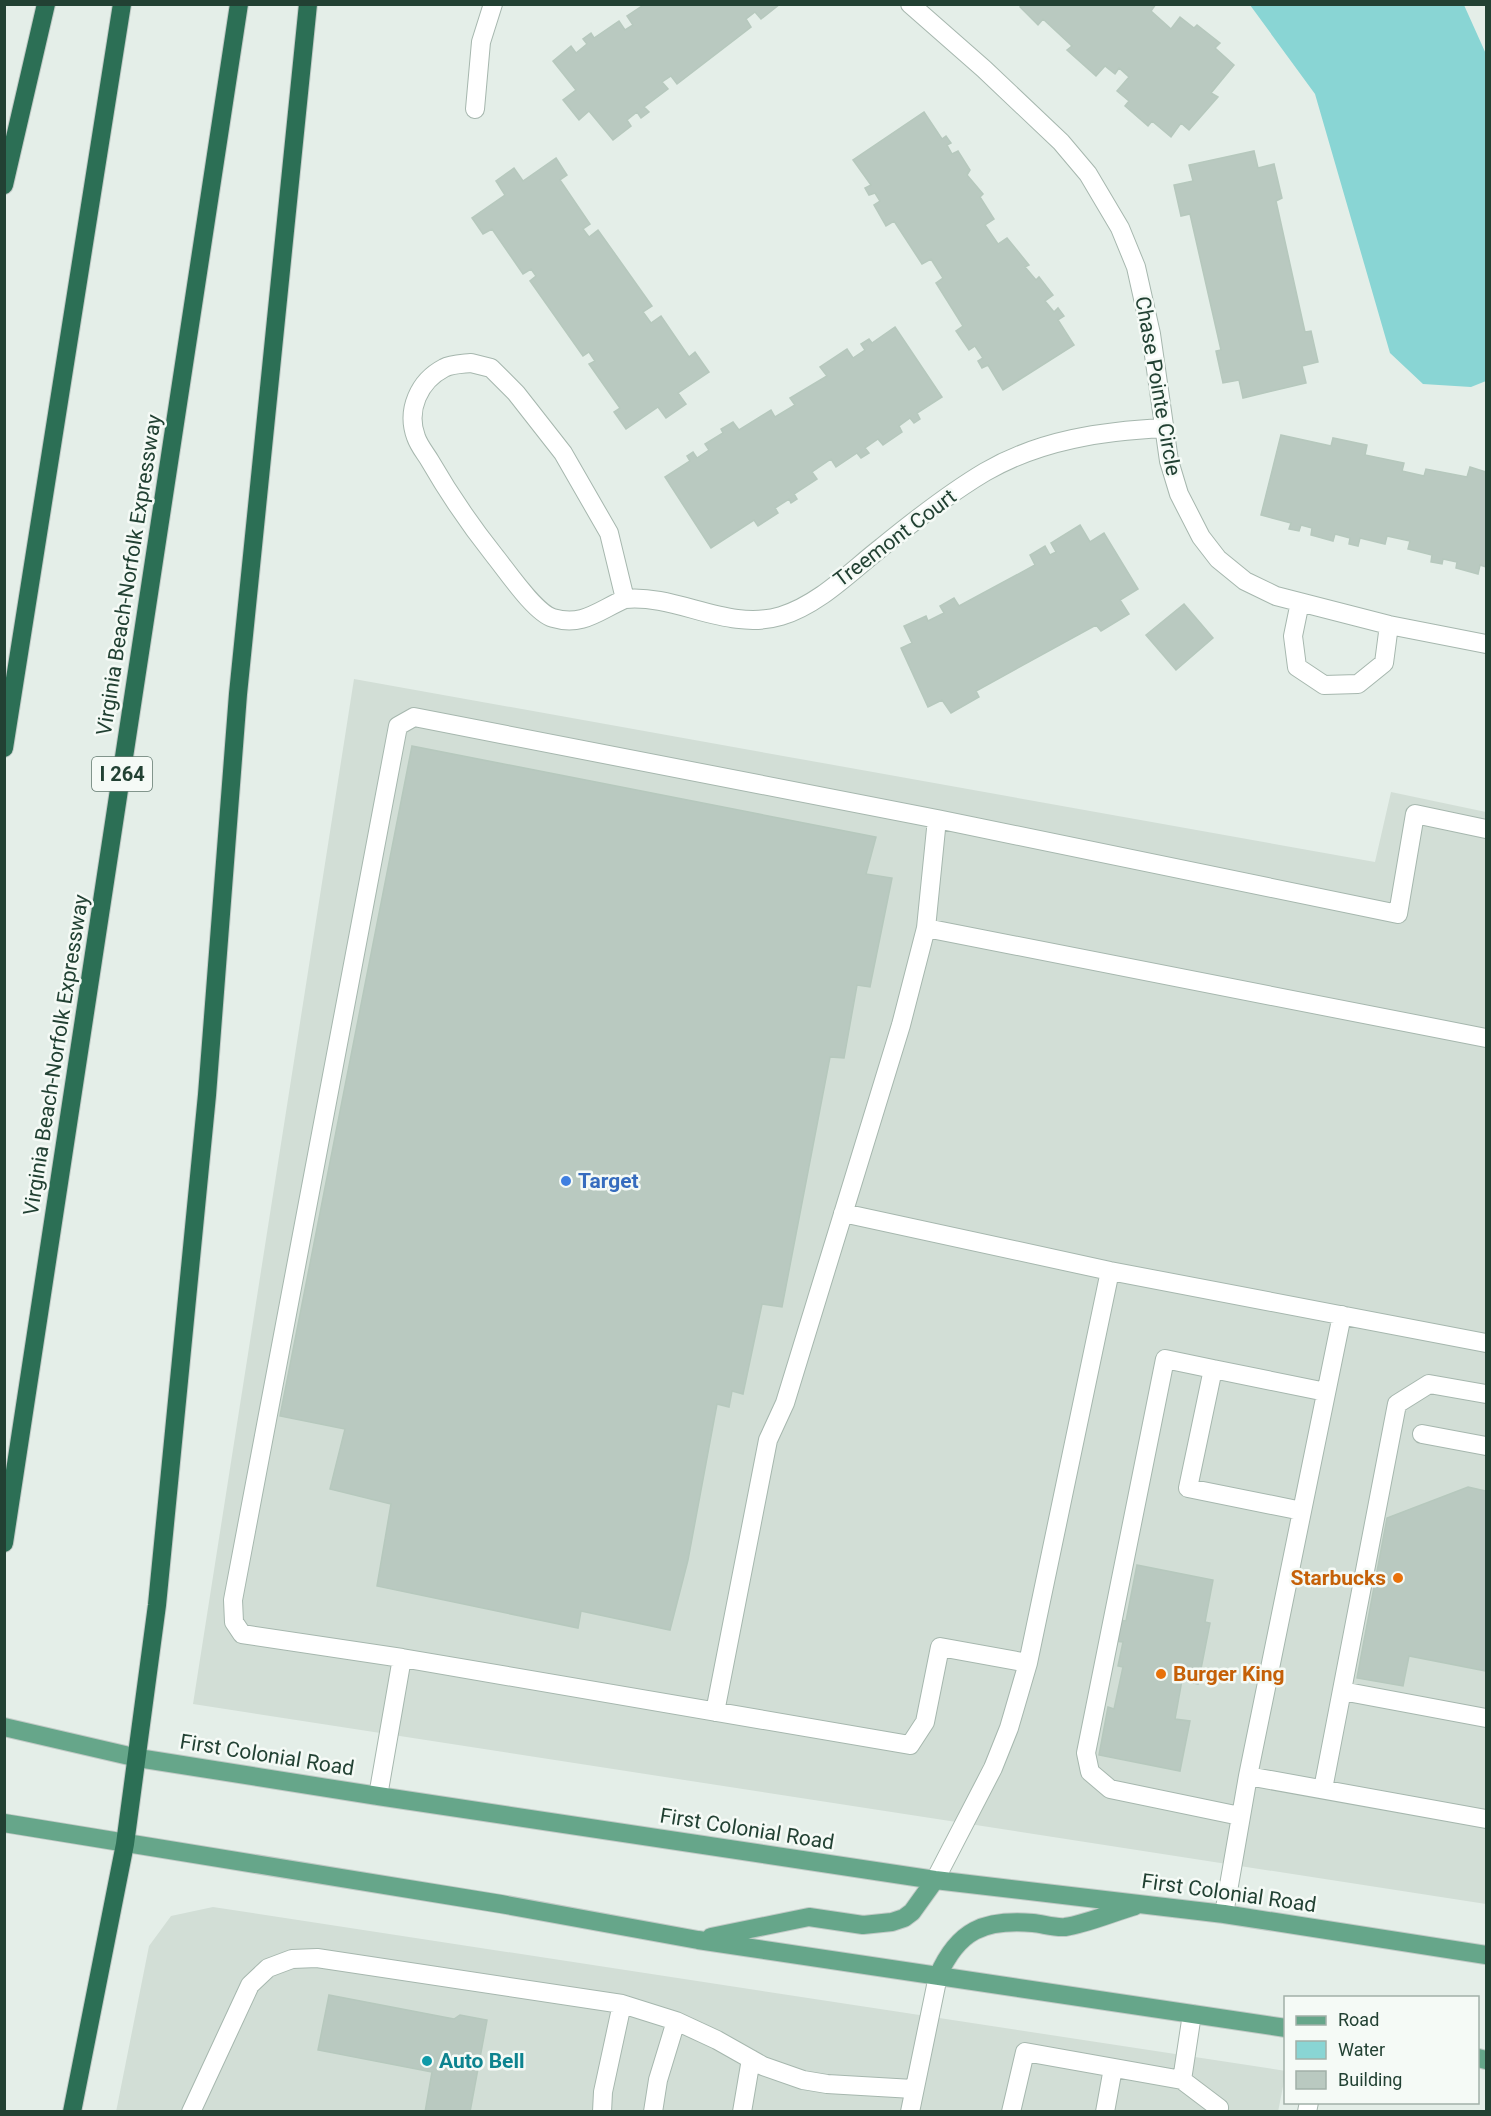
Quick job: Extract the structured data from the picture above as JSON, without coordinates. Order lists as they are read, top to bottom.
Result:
{
  "streets": {
    "highway": ["Virginia Beach-Norfolk Expressway", "I 264"],
    "main road": ["First Colonial Road"],
    "street": ["Chase Pointe Circle", "Treemont Court"]
  },
  "crossings": [
    ["Chase Pointe Circle", "Treemont Court"]
  ],
  "places": [
    "Target",
    "Starbucks",
    "Burger King",
    "Auto Bell"
  ],
  "legend": ["Road", "Water", "Building"]
}
